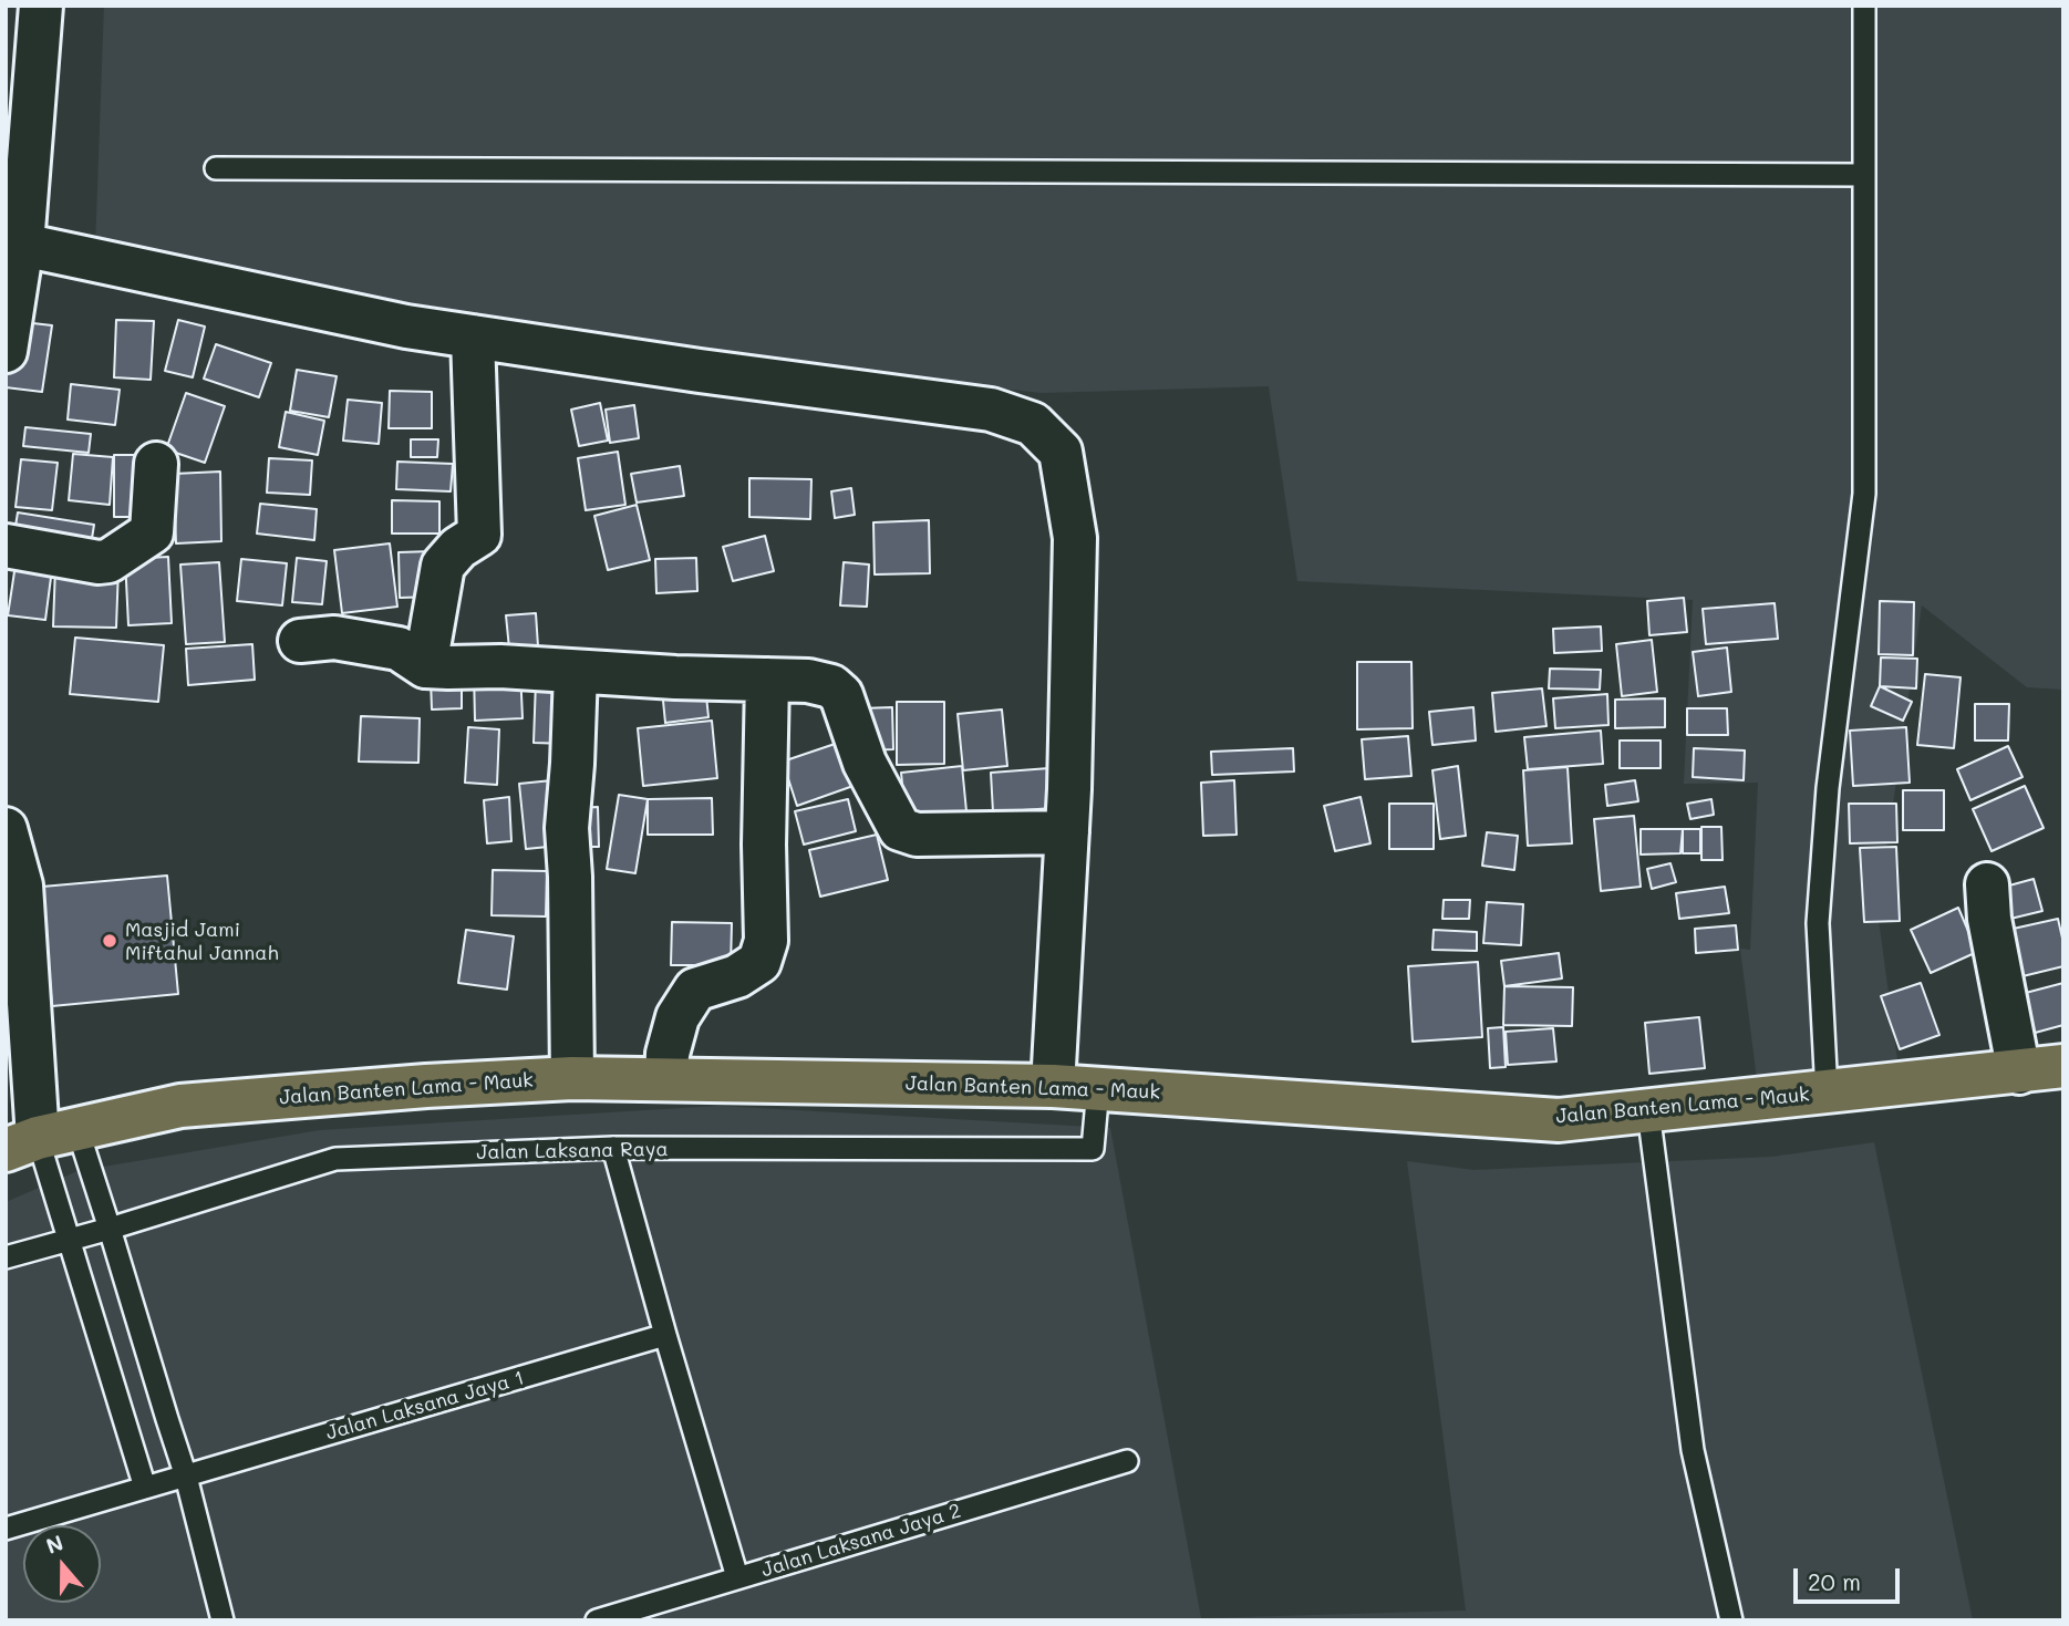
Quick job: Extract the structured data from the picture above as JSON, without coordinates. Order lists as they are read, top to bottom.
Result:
{
  "streets": {
    "main road": ["Jalan Banten Lama - Mauk"],
    "lane": ["Jalan Laksana Raya", "Jalan Laksana Jaya 1", "Jalan Laksana Jaya 2"]
  },
  "crossings": [
    ["Jalan Banten Lama - Mauk", "Jalan Laksana Raya"]
  ],
  "places": ["Masjid Jami Miftahul Jannah"],
  "scale_bar": "20 m",
  "north": "top"
}
